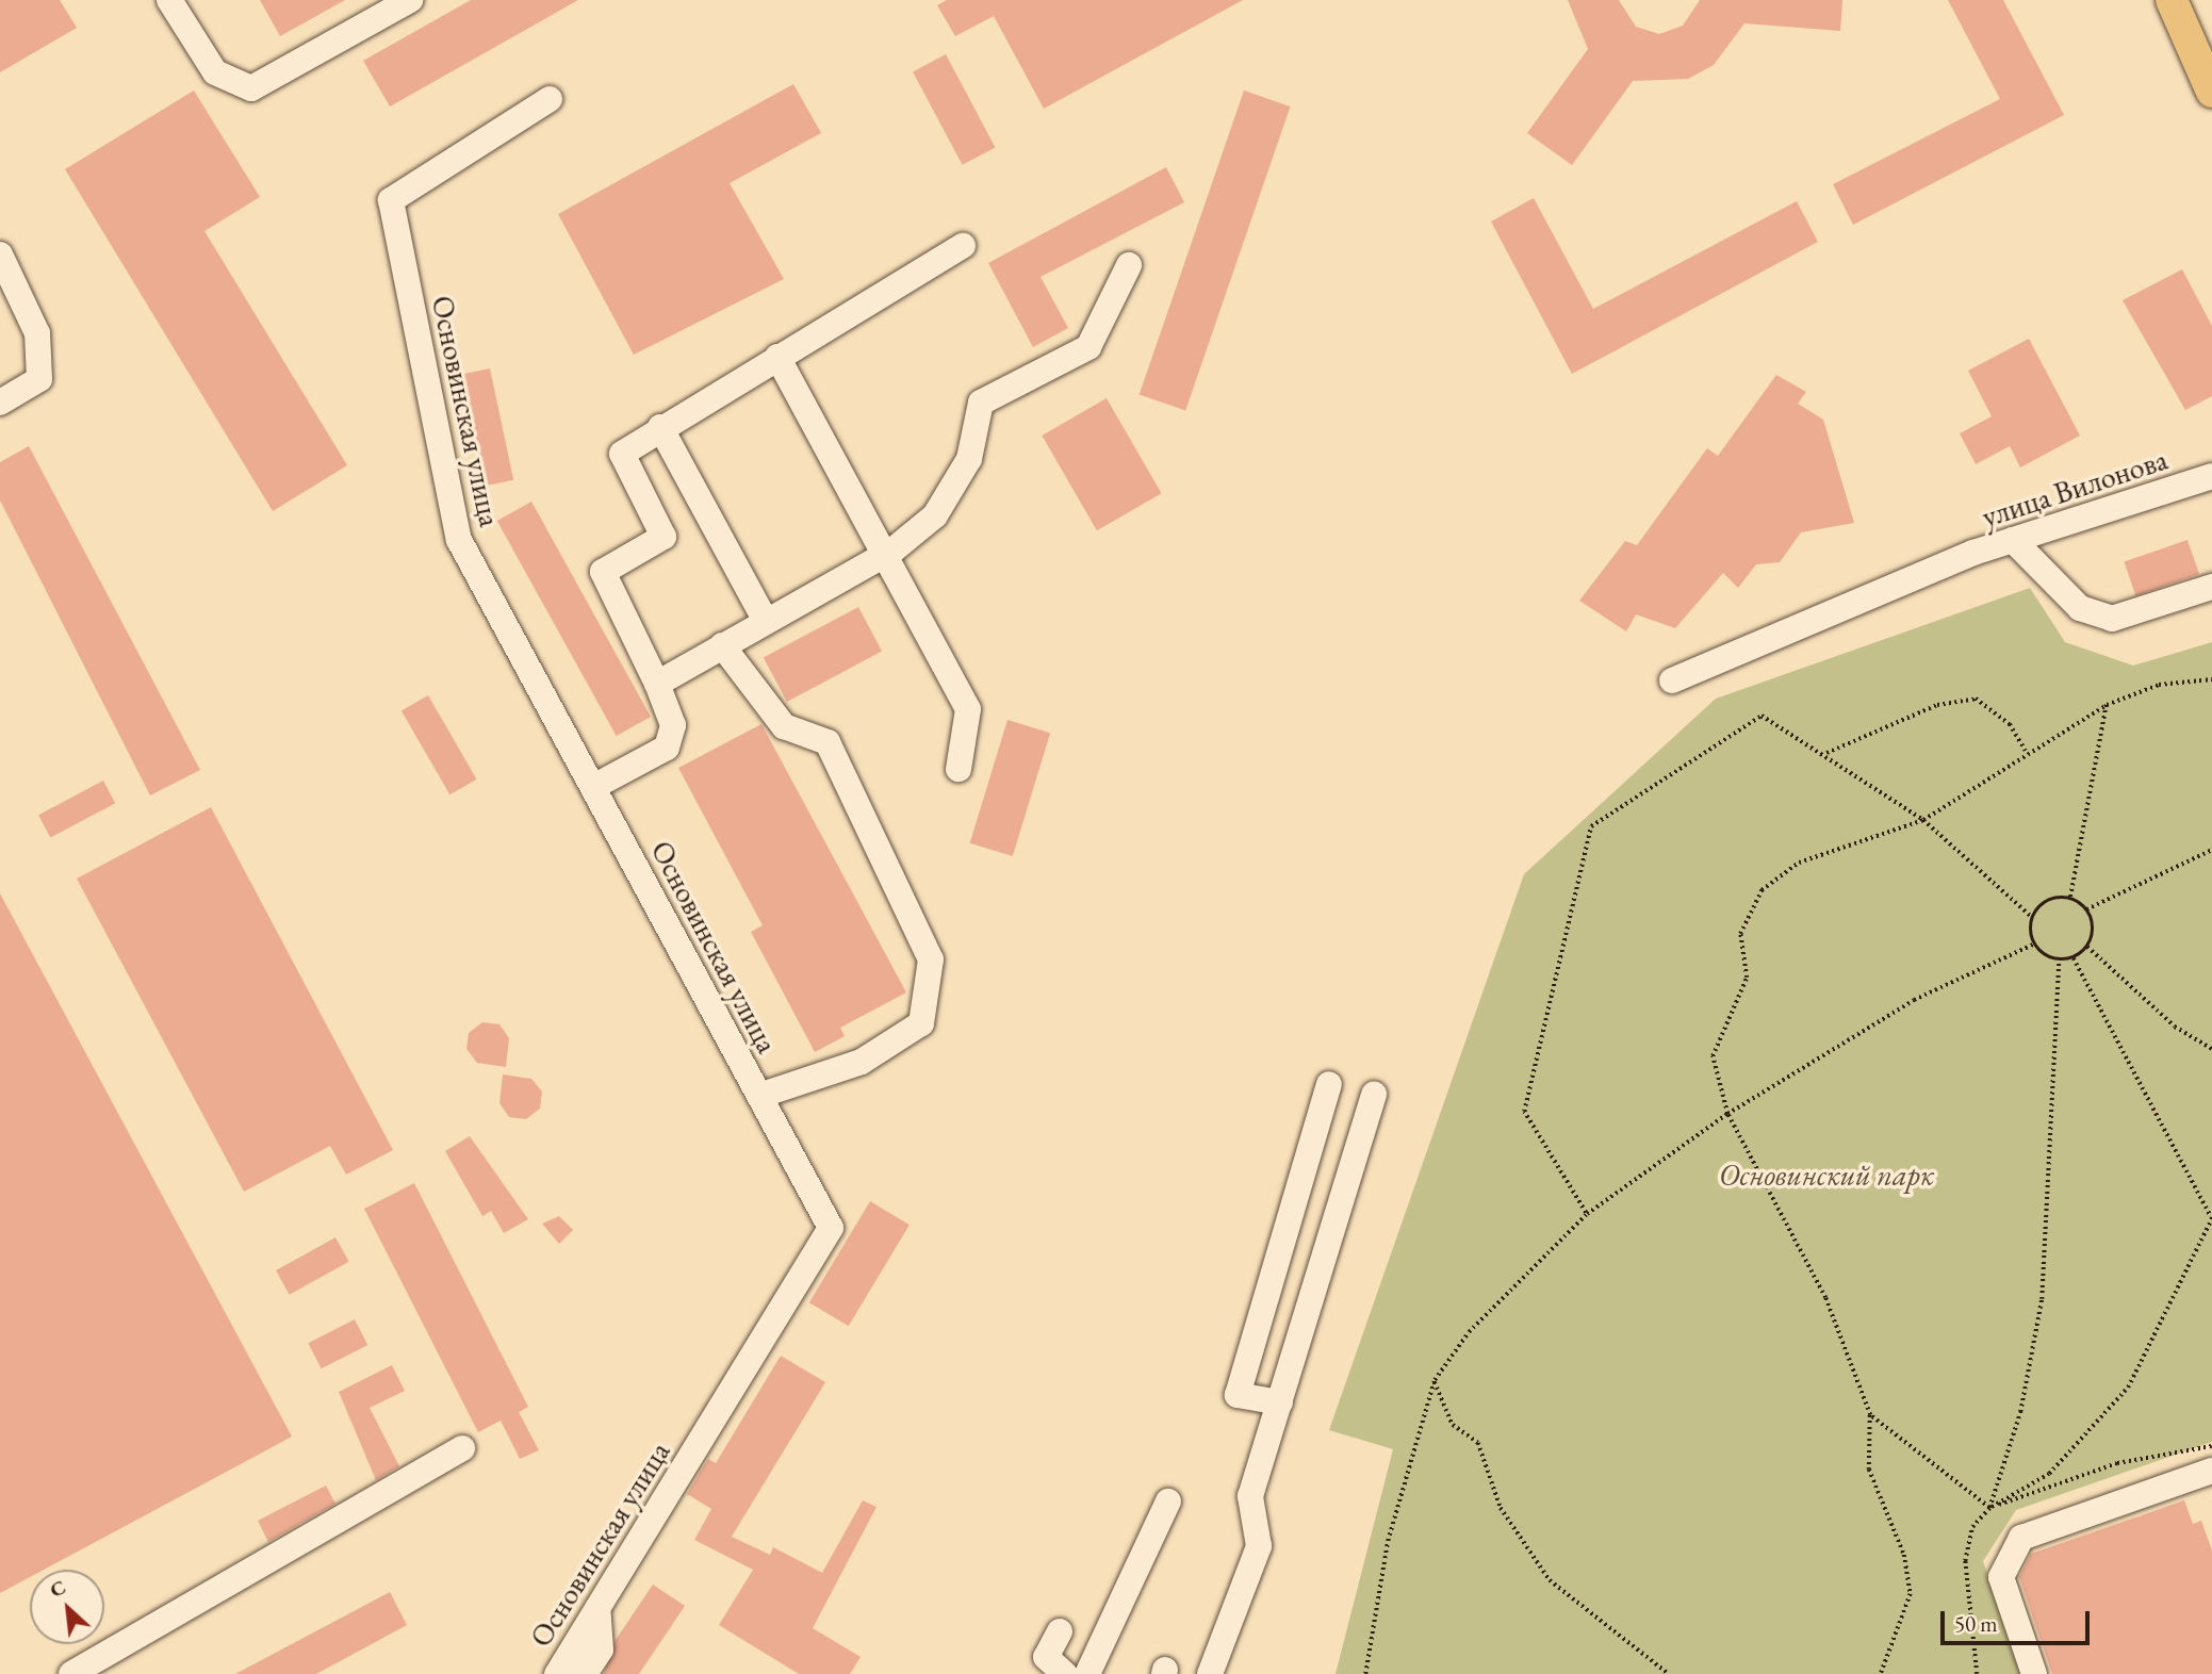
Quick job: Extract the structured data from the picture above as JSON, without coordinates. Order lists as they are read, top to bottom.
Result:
{
  "streets": {
    "street": ["Основинская улица", "улица Вилонова"]
  },
  "parks": ["Основинский парк"],
  "scale_bar": "50 m",
  "north": "top left"
}
